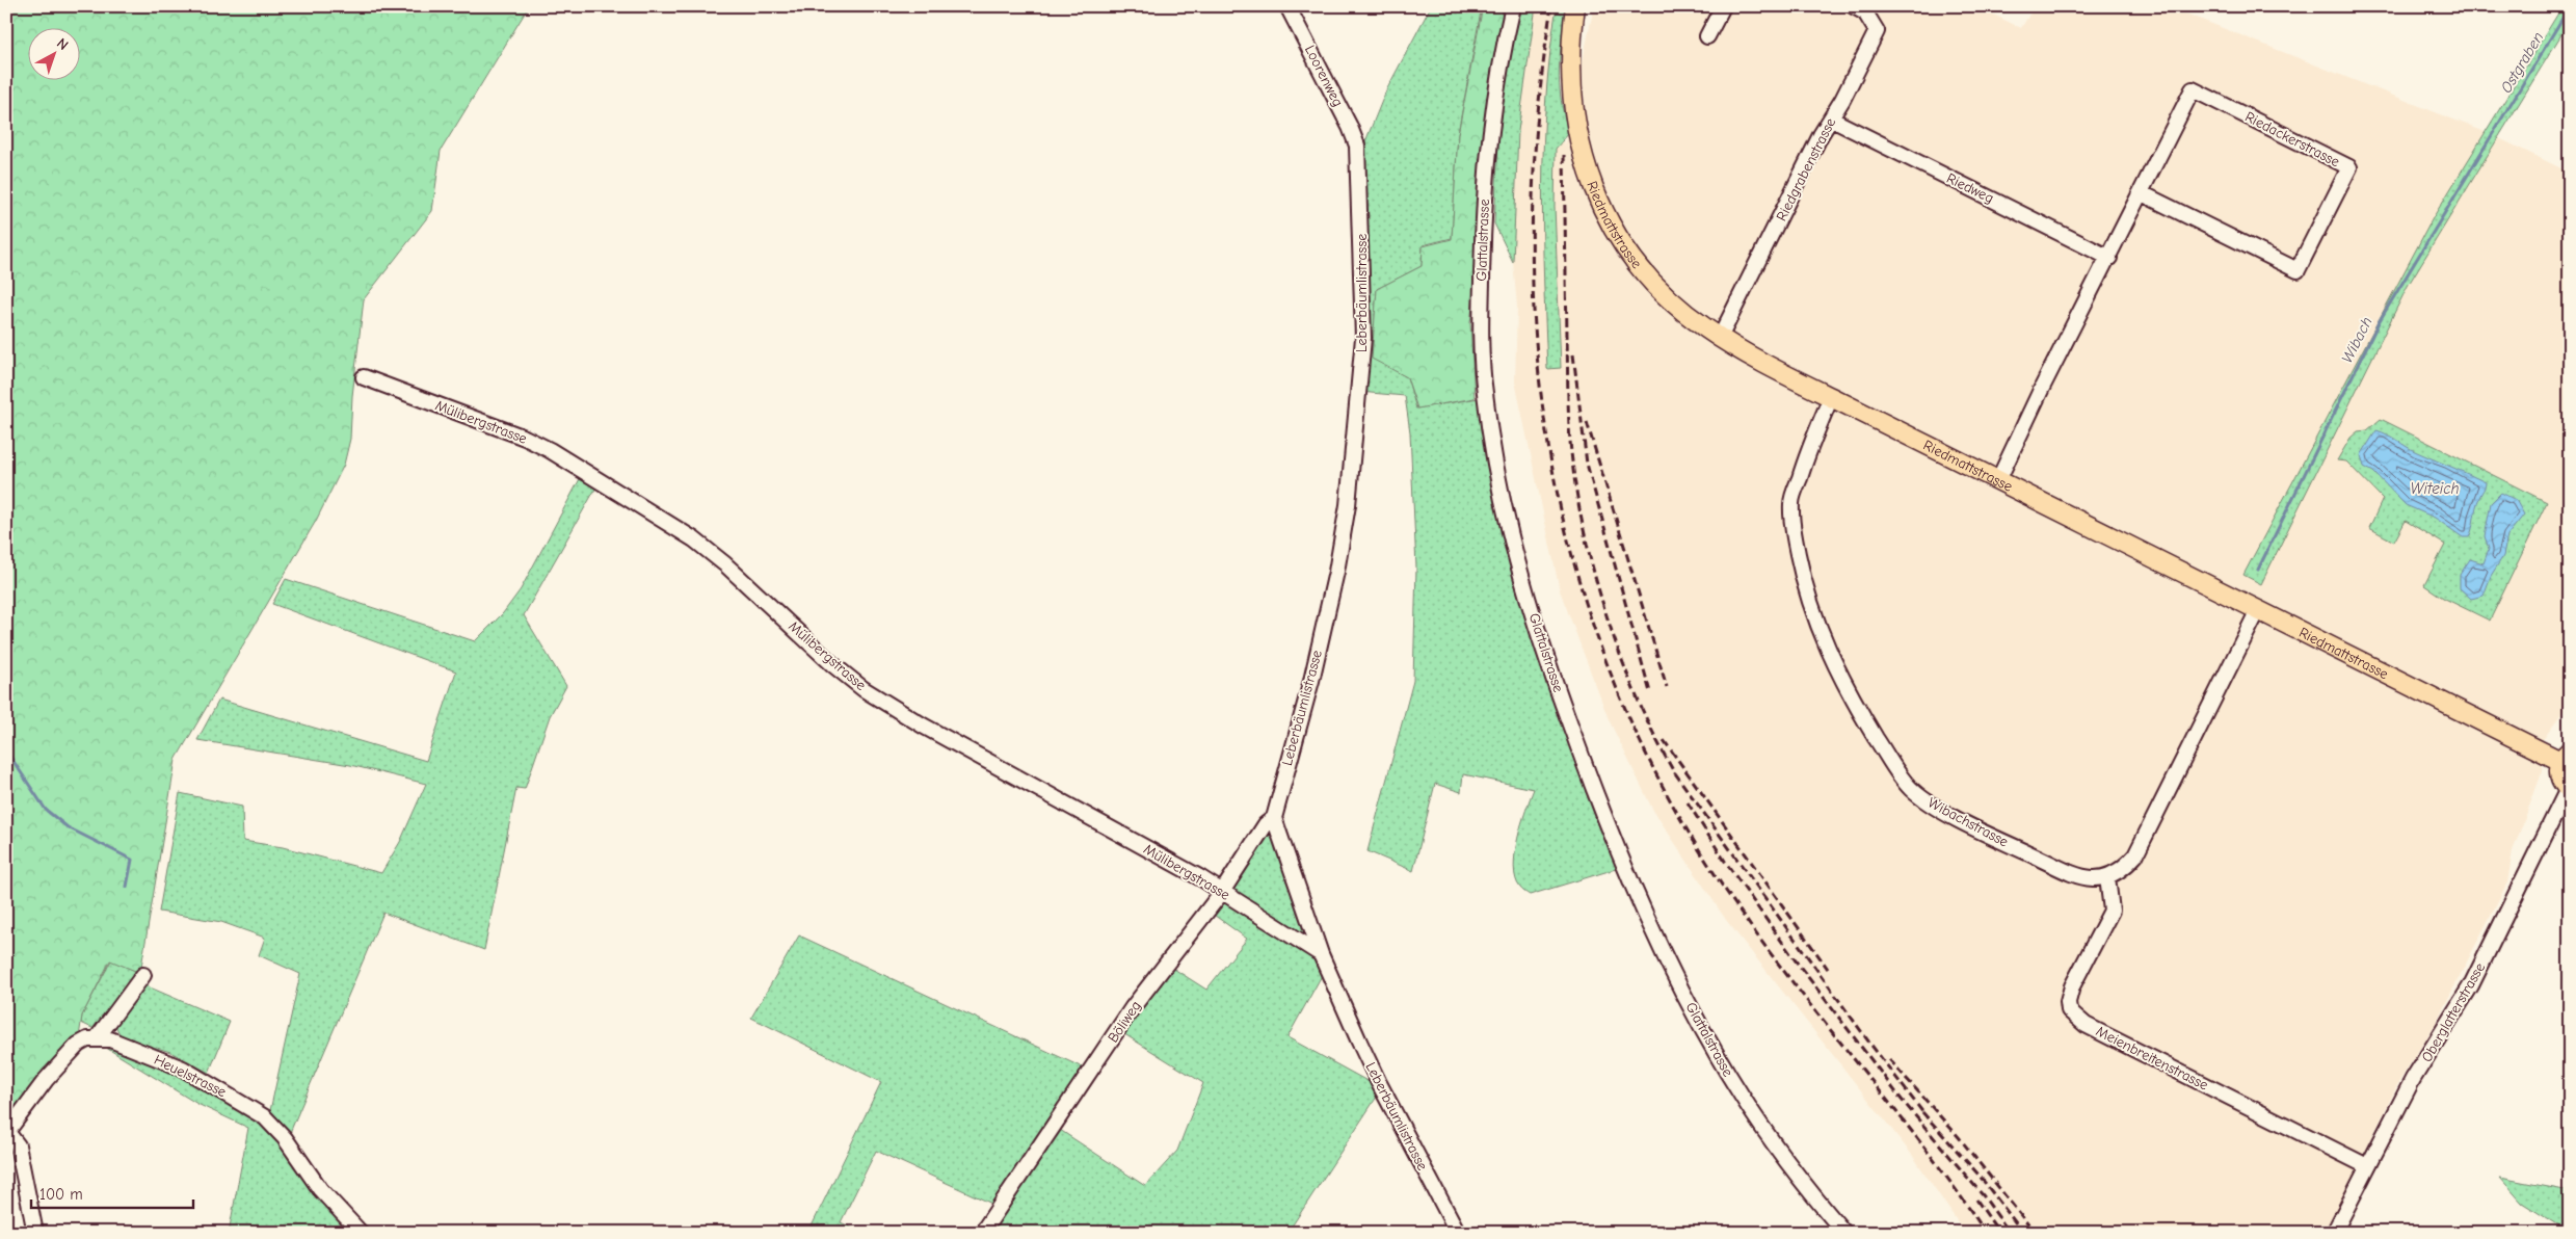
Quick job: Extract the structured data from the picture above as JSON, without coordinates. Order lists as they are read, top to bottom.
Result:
{
  "streets": {
    "main road": ["Riedmattstrasse"],
    "street": [
      "Loorenweg",
      "Riedackerstrasse",
      "Riedgrabenstrasse",
      "Riedweg",
      "Glattalstrasse",
      "Leberbäumlistrasse",
      "Mülibergstrasse",
      "Wibachstrasse",
      "Oberglatterstrasse",
      "Böliweg",
      "Meienbreitenstrasse",
      "Heuelstrasse"
    ]
  },
  "crossings": [
    ["Loorenweg", "Leberbäumlistrasse"],
    ["Riedackerstrasse", "Riedweg"],
    ["Riedackerstrasse", "Riedmattstrasse"],
    ["Riedgrabenstrasse", "Riedweg"],
    ["Riedgrabenstrasse", "Riedmattstrasse"],
    ["Riedmattstrasse", "Wibachstrasse"],
    ["Leberbäumlistrasse", "Mülibergstrasse"],
    ["Leberbäumlistrasse", "Böliweg"],
    ["Mülibergstrasse", "Böliweg"],
    ["Wibachstrasse", "Meienbreitenstrasse"],
    ["Oberglatterstrasse", "Meienbreitenstrasse"]
  ],
  "water": ["Ostgraben", "Wibach", "Witeich"],
  "scale_bar": "100 m",
  "north": "top right"
}
